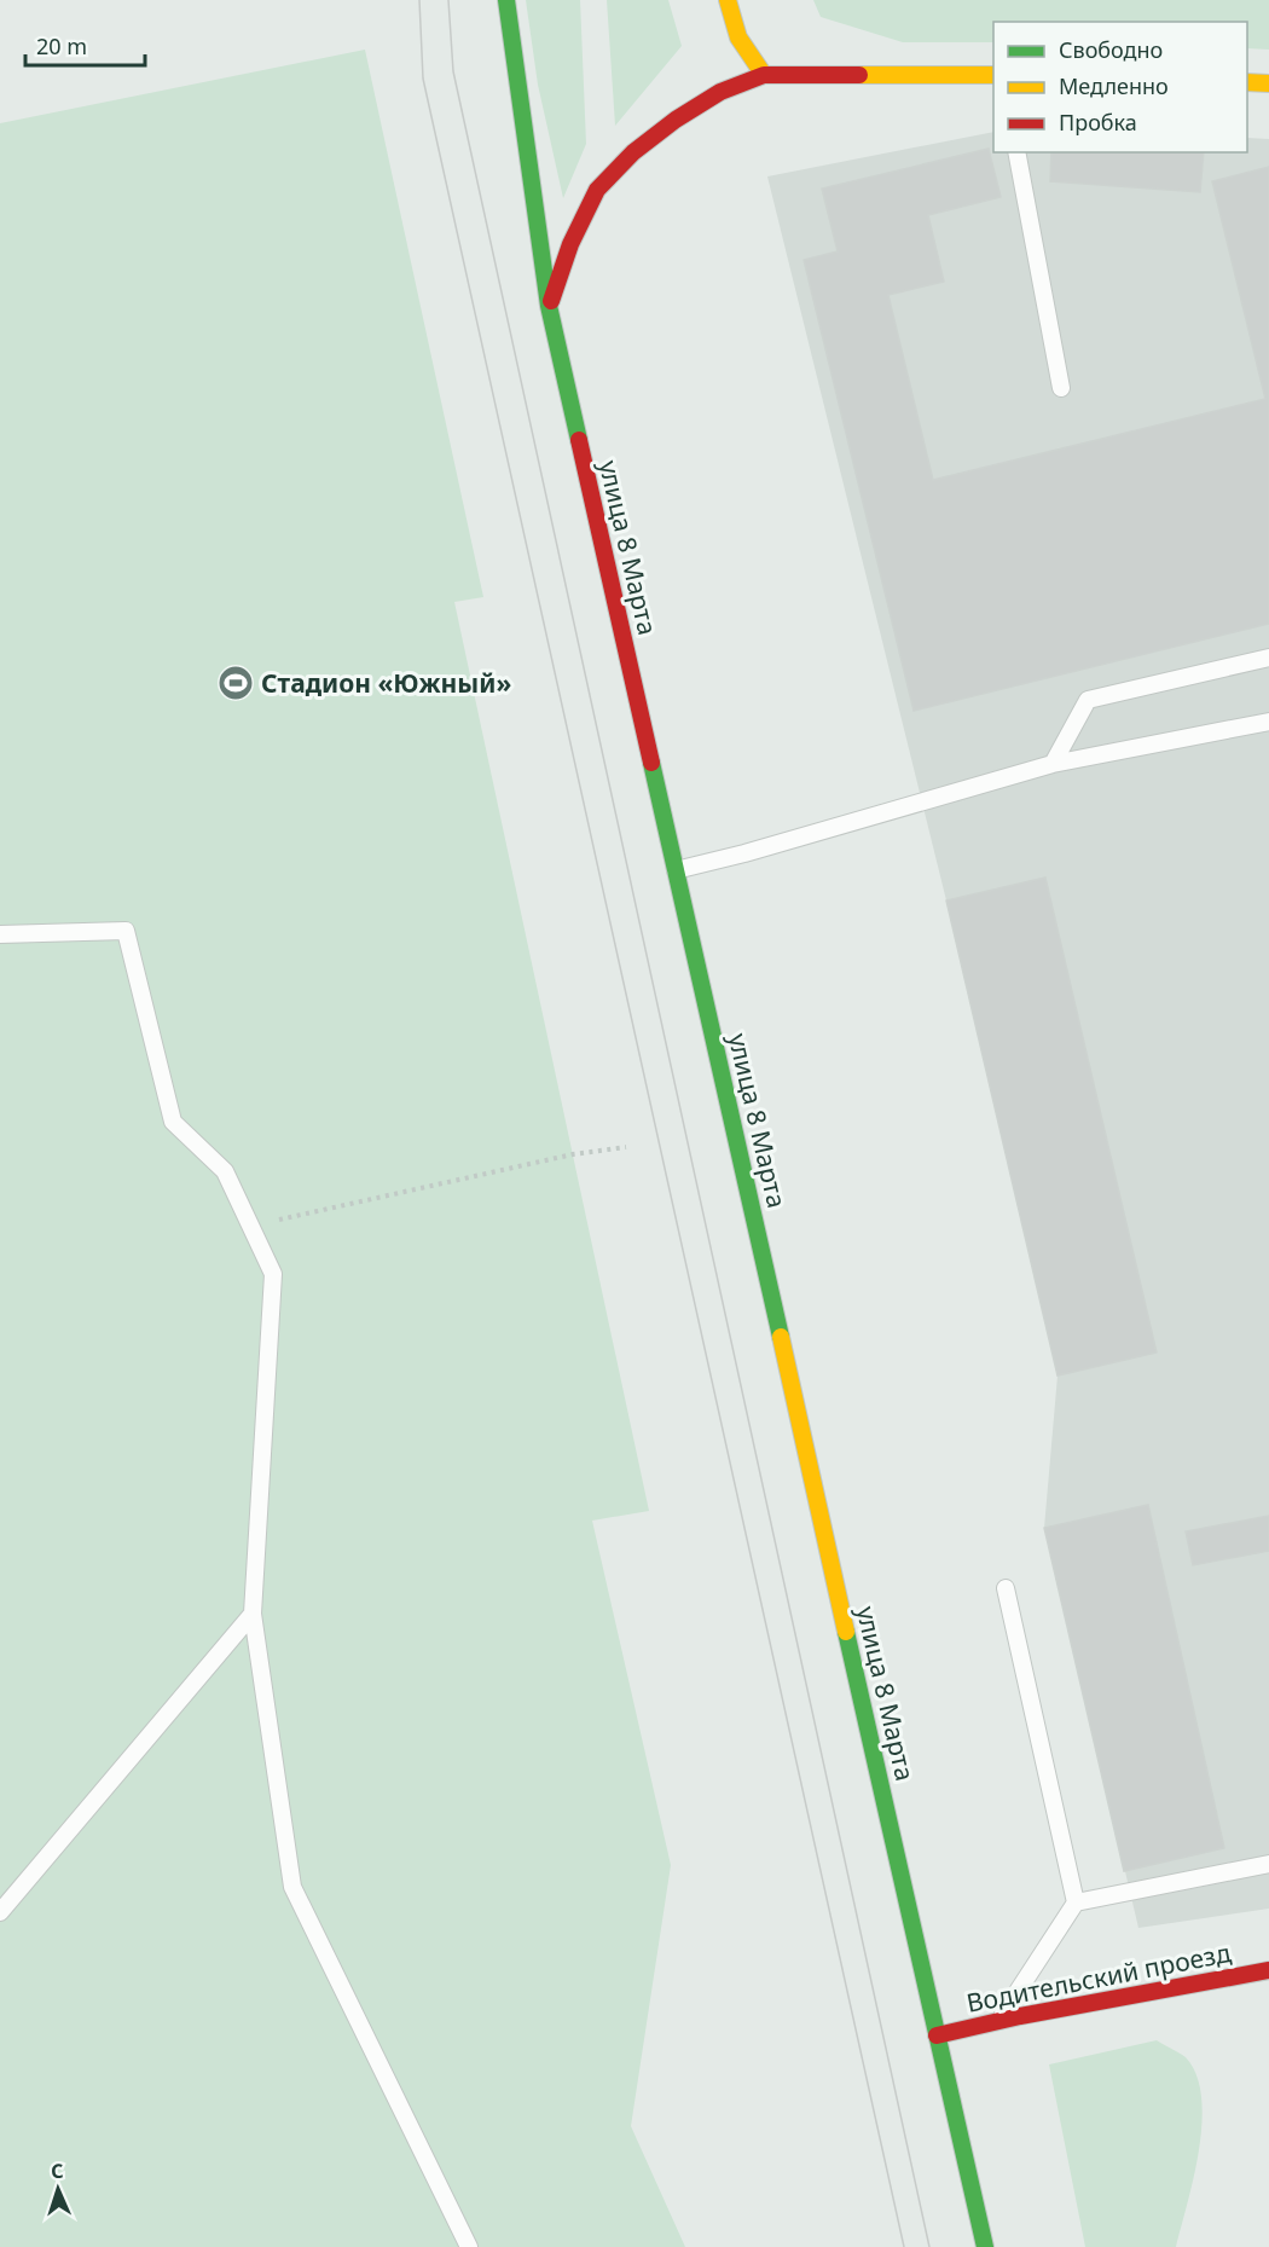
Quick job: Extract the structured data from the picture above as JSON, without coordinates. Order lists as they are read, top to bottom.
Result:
{
  "streets": {
    "main road": ["улица 8 Марта", "Водительский проезд"]
  },
  "crossings": [
    ["улица 8 Марта", "Водительский проезд"]
  ],
  "places": {
    "sports": ["Стадион «Южный»"]
  },
  "legend": ["Свободно", "Медленно", "Пробка"],
  "scale_bar": "20 m",
  "north": "top"
}
